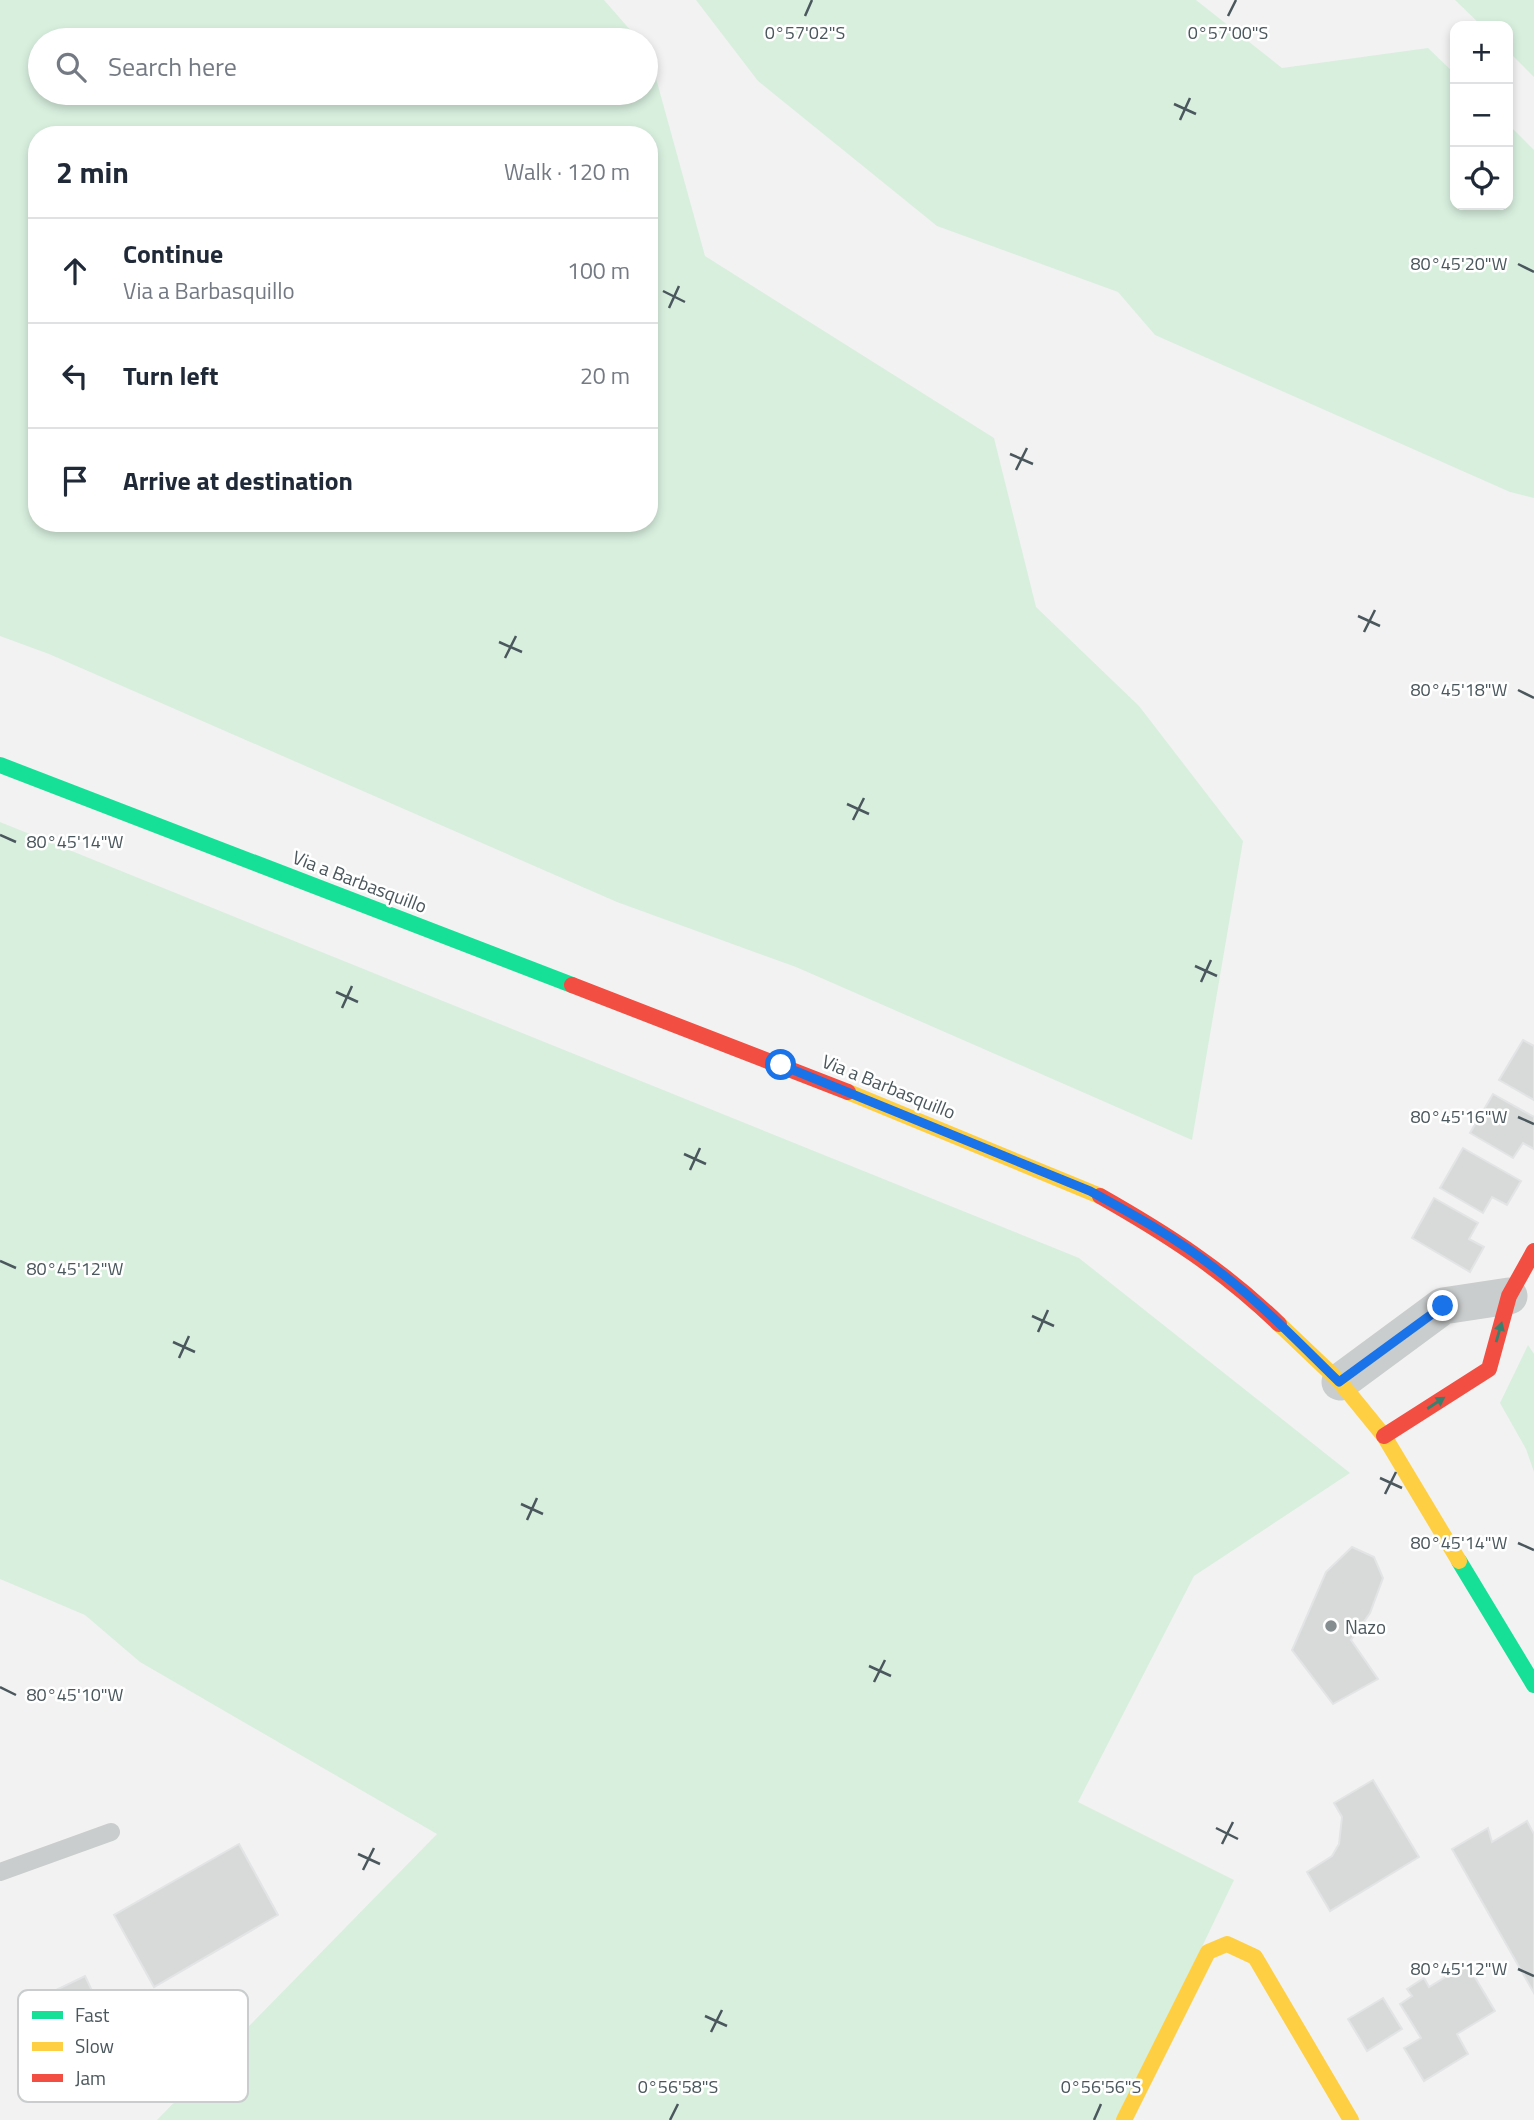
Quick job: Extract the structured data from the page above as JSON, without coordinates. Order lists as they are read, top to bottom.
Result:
{
  "streets": {
    "main road": ["Via a Barbasquillo"]
  },
  "places": ["Nazo"],
  "legend": ["Fast", "Slow", "Jam"],
  "page": {
    "map_buttons": ["+", "−"],
    "search": "Search here",
    "heading": ["2 min", "Walk · 120 m"],
    "list": [
      ["Continue", "Via a Barbasquillo", "100 m"],
      ["Turn left", "20 m"],
      "Arrive at destination"
    ]
  },
  "coordinates": [
    "0°57'02\"S",
    "0°57'00\"S",
    "80°45'20\"W",
    "80°45'18\"W",
    "80°45'14\"W",
    "80°45'16\"W",
    "80°45'12\"W",
    "80°45'10\"W",
    "0°56'58\"S",
    "0°56'56\"S"
  ]
}
